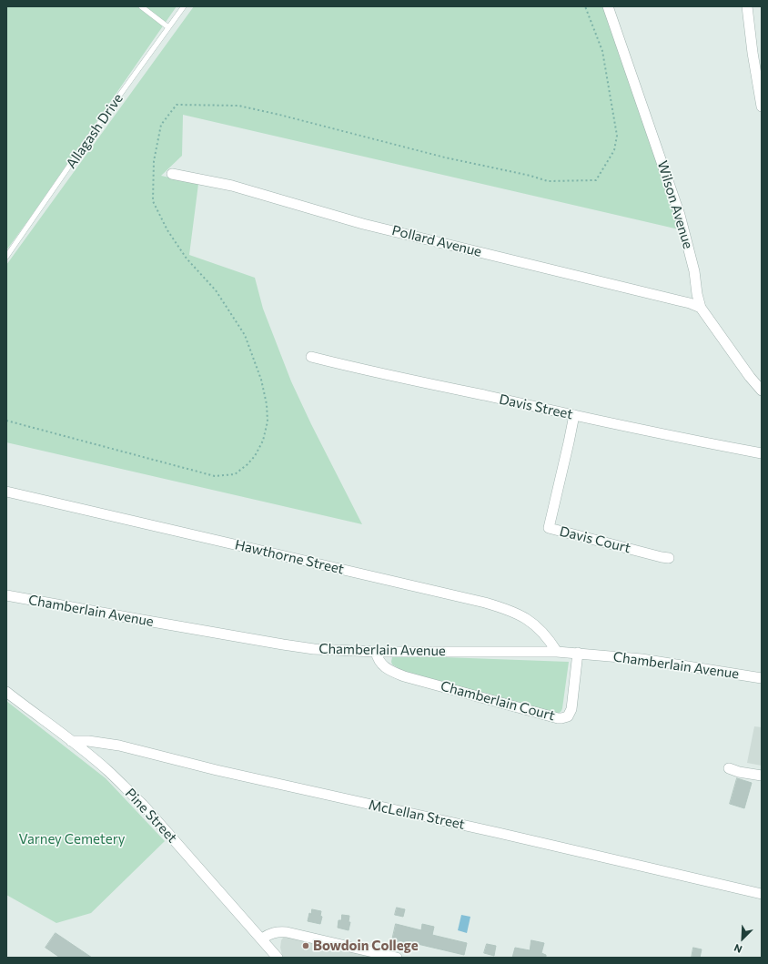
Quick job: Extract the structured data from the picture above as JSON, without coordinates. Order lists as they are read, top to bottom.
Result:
{
  "streets": {
    "street": [
      "Wilson Avenue",
      "Pollard Avenue",
      "Davis Street",
      "Davis Court",
      "Hawthorne Street",
      "Chamberlain Avenue",
      "Chamberlain Court",
      "McLellan Street",
      "Pine Street"
    ],
    "lane": ["Allagash Drive"]
  },
  "crossings": [
    ["Wilson Avenue", "Pollard Avenue"],
    ["Davis Street", "Davis Court"],
    ["Hawthorne Street", "Chamberlain Avenue"],
    ["Chamberlain Avenue", "Chamberlain Court"],
    ["McLellan Street", "Pine Street"]
  ],
  "parks": ["Varney Cemetery"],
  "places": ["Bowdoin College"],
  "north": "bottom left"
}
